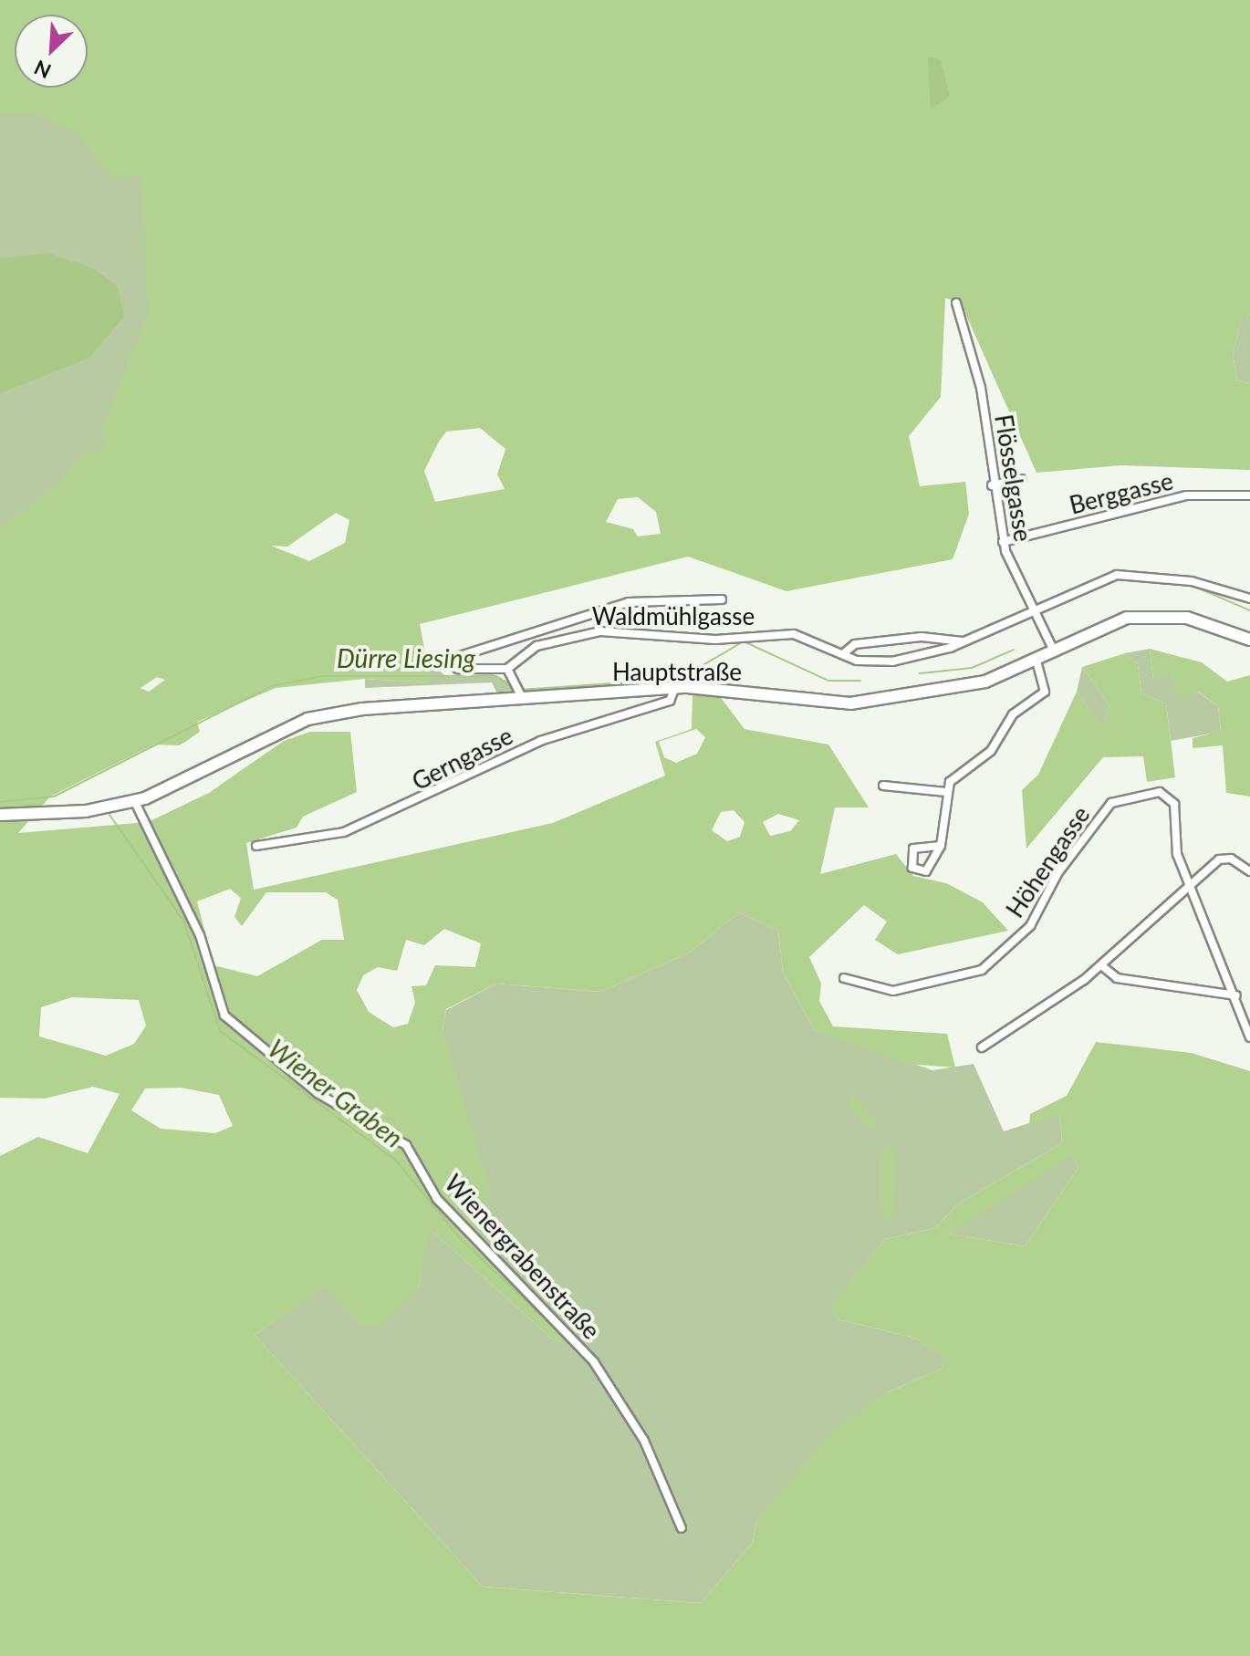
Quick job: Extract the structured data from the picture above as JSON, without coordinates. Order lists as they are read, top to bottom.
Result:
{
  "streets": {
    "main road": ["Hauptstraße"],
    "street": [
      "Flösselgasse",
      "Berggasse",
      "Waldmühlgasse",
      "Gerngasse",
      "Höhengasse",
      "Wienergrabenstraße"
    ]
  },
  "crossings": [
    ["Flösselgasse", "Berggasse"],
    ["Flösselgasse", "Waldmühlgasse"],
    ["Flösselgasse", "Hauptstraße"],
    ["Hauptstraße", "Gerngasse"],
    ["Hauptstraße", "Wienergrabenstraße"]
  ],
  "water": ["Dürre Liesing", "Wiener Graben"],
  "north": "bottom left"
}
